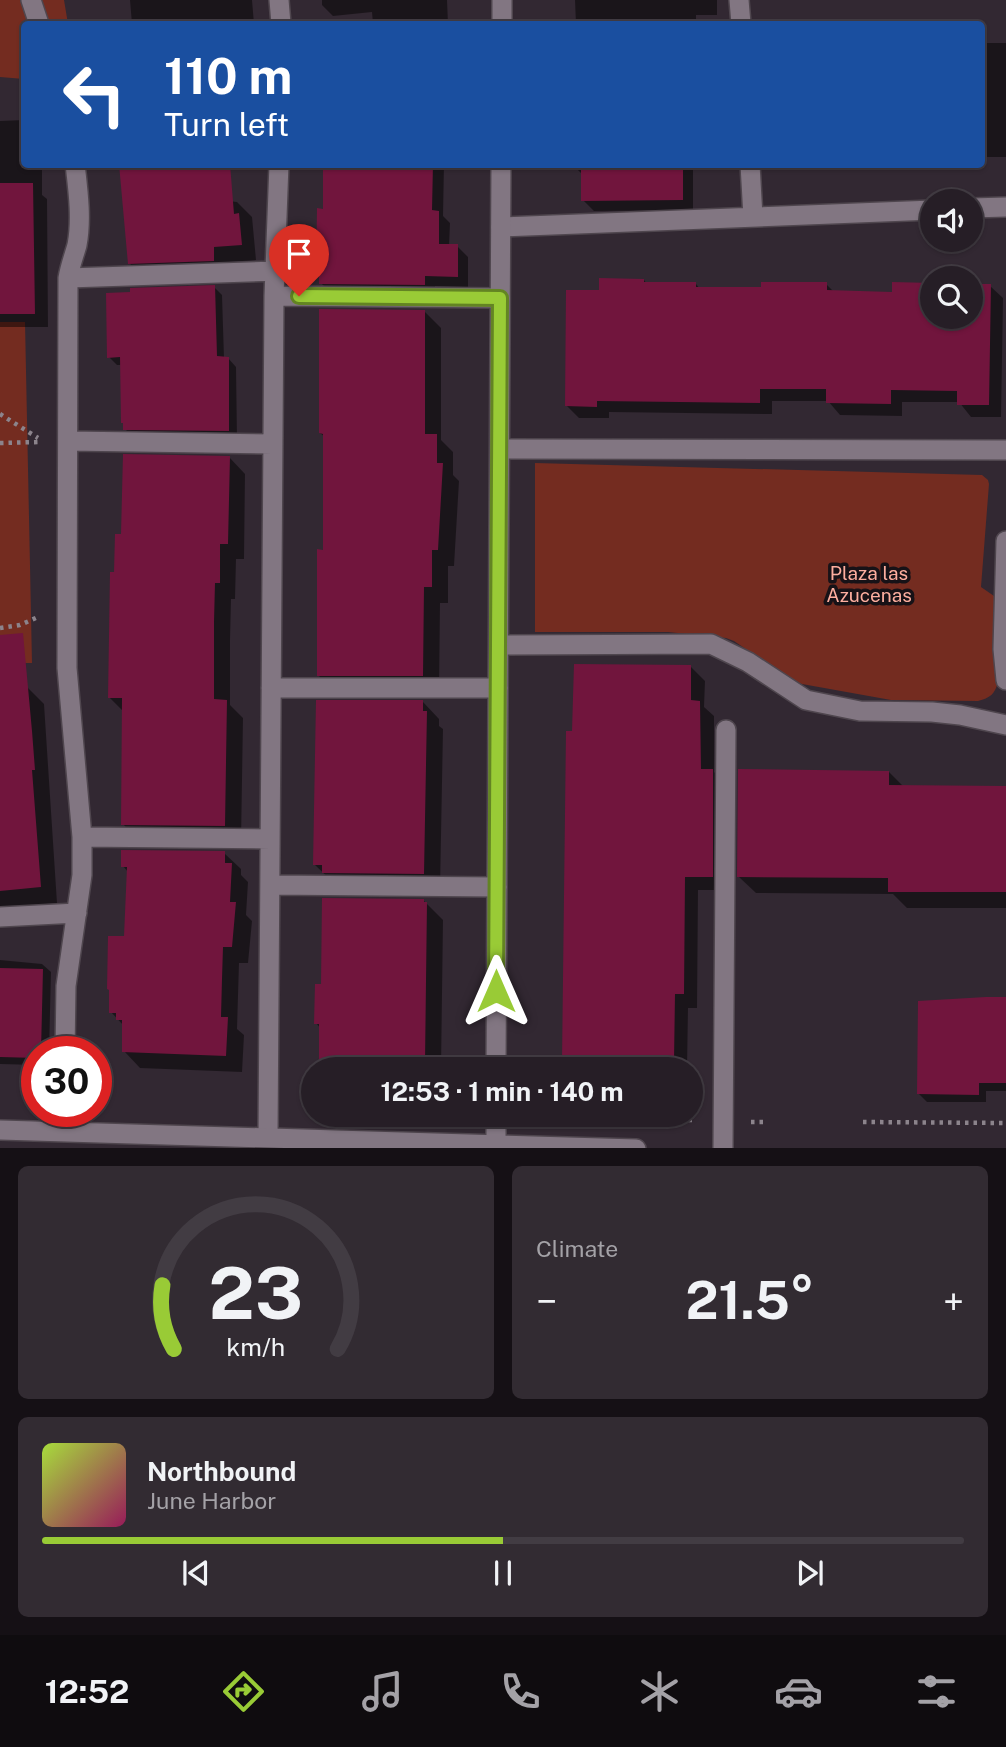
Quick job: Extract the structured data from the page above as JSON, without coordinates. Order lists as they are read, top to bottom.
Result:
{
  "parks": ["Plaza las Azucenas"],
  "page": {
    "turn": ["110 m", "Turn left"],
    "limit": "30",
    "trip": "12:53 · 1 min · 140 m",
    "tile": "Climate",
    "heat": ["−", "21.5°", "+"],
    "song": ["Northbound", "June Harbor"],
    "tabs": "12:52",
    "gauge": ["23", "km/h"]
  }
}
